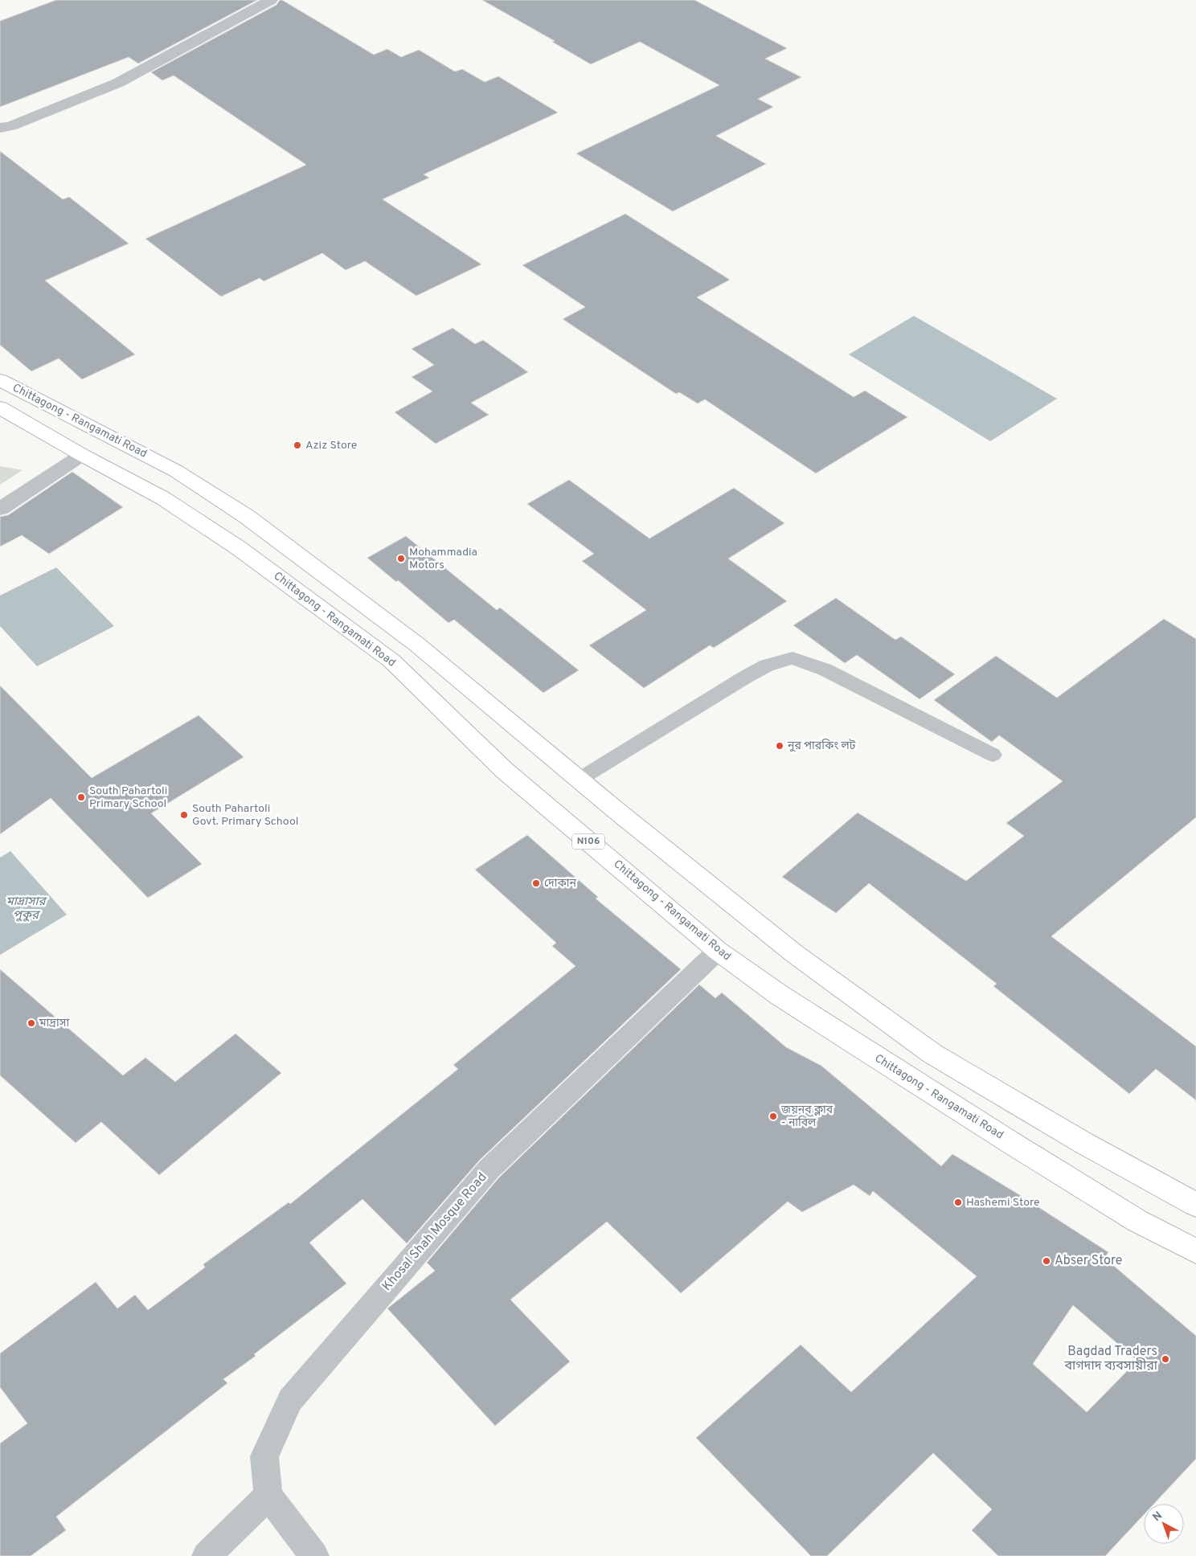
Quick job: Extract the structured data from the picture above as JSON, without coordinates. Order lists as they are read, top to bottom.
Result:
{
  "streets": {
    "highway": ["Chittagong - Rangamati Road", "N106"],
    "street": ["Khosal Shah Mosque Road"]
  },
  "crossings": [
    ["Chittagong - Rangamati Road", "Khosal Shah Mosque Road"]
  ],
  "water": ["মাদ্রাসার পুকুর"],
  "places": [
    "Aziz Store",
    "Mohammadia Motors",
    "নুর পারকিং লট",
    "South Pahartoli Primary School",
    "South Pahartoli Govt. Primary School",
    "দোকান",
    "মাদ্রাসা",
    "জয়নব ক্লাব - নাবিল",
    "Hashemi Store",
    "Abser Store",
    "Bagdad Traders বাগদাদ ব্যবসায়ীরা"
  ],
  "north": "top left"
}
